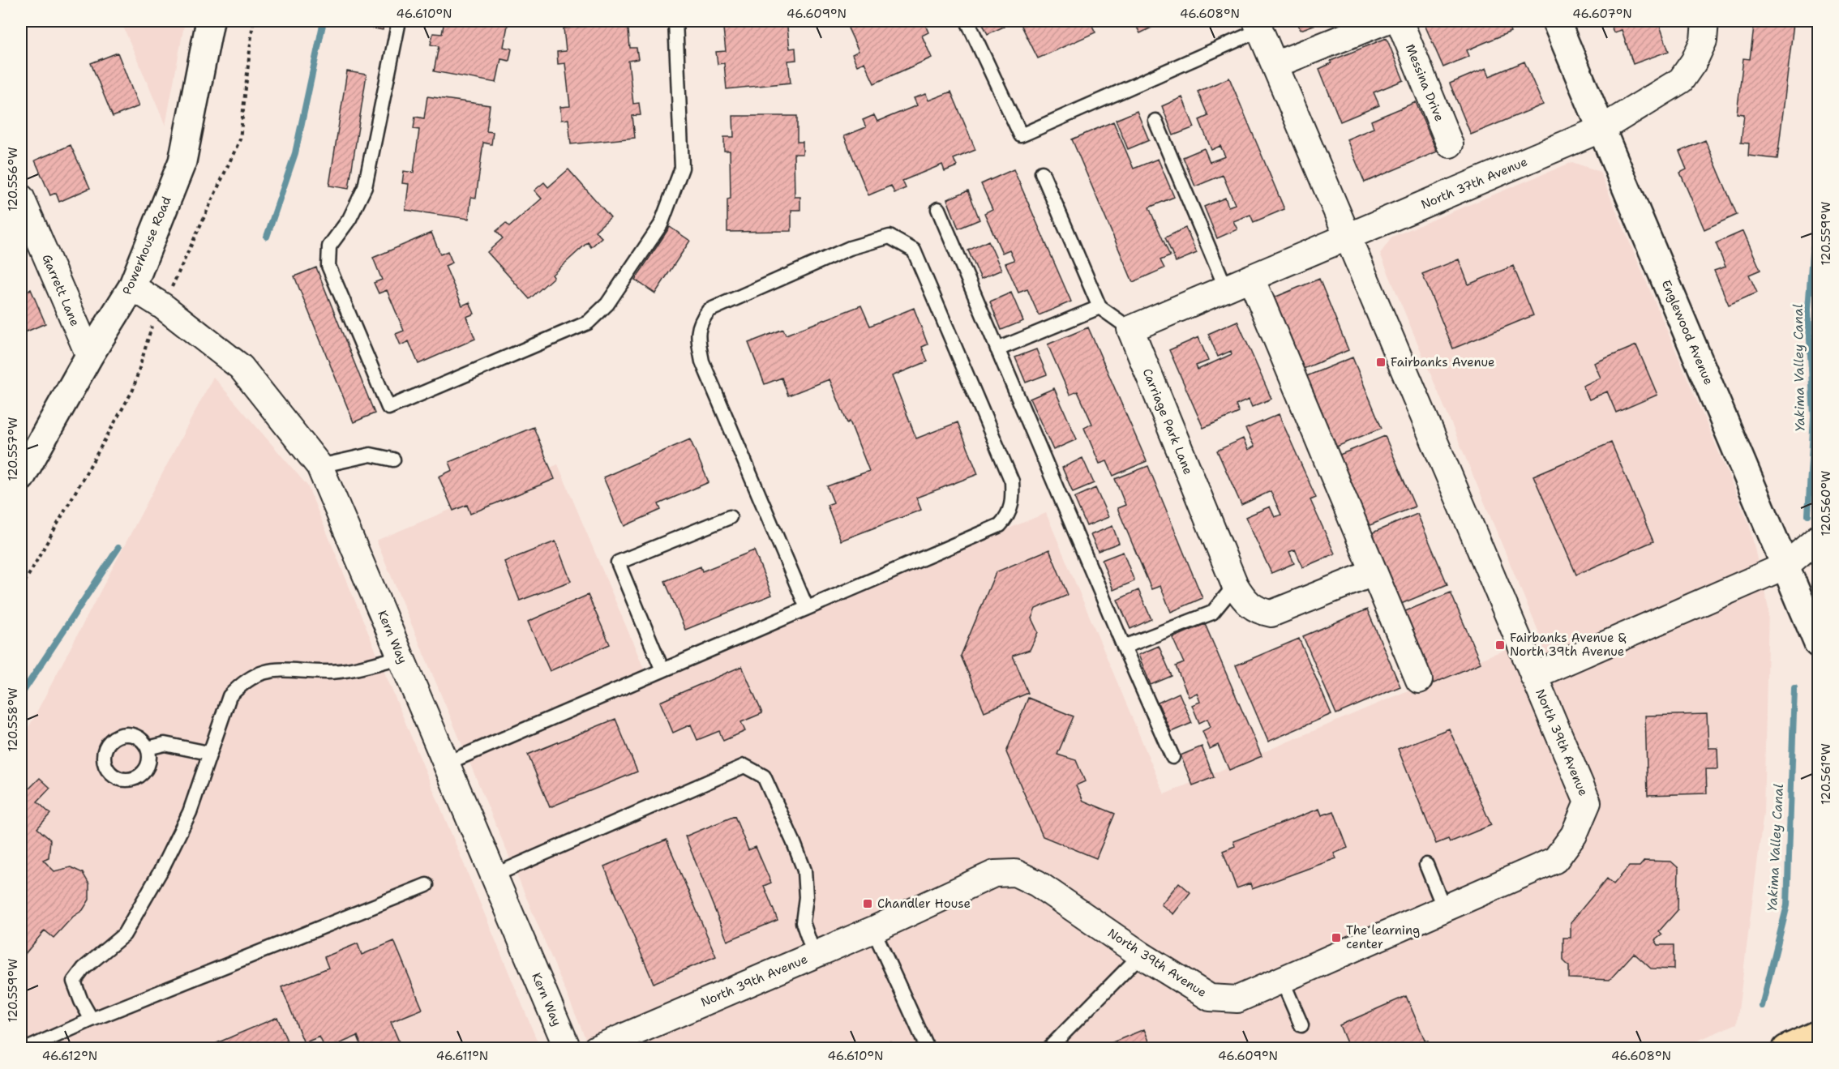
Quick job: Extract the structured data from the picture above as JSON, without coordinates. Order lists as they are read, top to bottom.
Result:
{
  "streets": {
    "street": [
      "Messina Drive",
      "North 37th Avenue",
      "Powerhouse Road",
      "Garrett Lane",
      "Englewood Avenue",
      "Carriage Park Lane",
      "Kern Way",
      "North 39th Avenue"
    ]
  },
  "crossings": [
    ["North 37th Avenue", "Englewood Avenue"],
    ["Powerhouse Road", "Garrett Lane"],
    ["Powerhouse Road", "Kern Way"],
    ["Englewood Avenue", "North 39th Avenue"]
  ],
  "water": ["Yakima Valley Canal"],
  "places": {
    "transit": [
      "Fairbanks Avenue",
      "Fairbanks Avenue & North 39th Avenue",
      "Chandler House",
      "The learning center"
    ]
  },
  "coordinates": [
    "46.610°N",
    "46.609°N",
    "46.608°N",
    "46.607°N",
    "120.556°W",
    "120.559°W",
    "120.557°W",
    "120.560°W",
    "120.558°W",
    "120.561°W",
    "46.612°N",
    "46.611°N"
  ]
}
